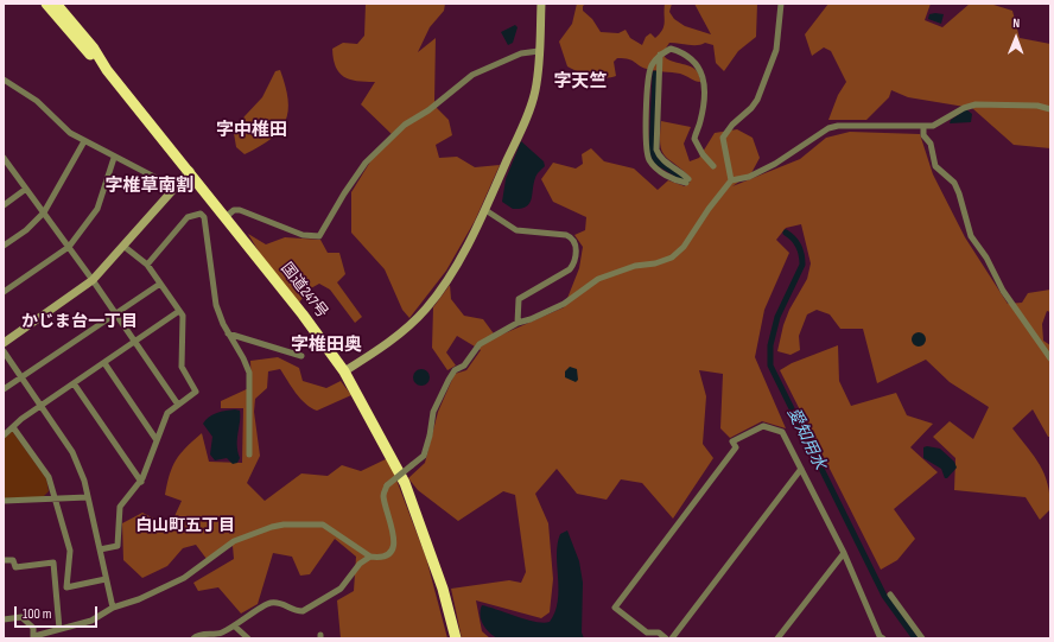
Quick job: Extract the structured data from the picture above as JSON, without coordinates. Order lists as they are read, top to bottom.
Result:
{
  "streets": {
    "highway": ["国道247号"]
  },
  "districts": [
    "字天竺",
    "字中椎田",
    "字椎草南割",
    "かじま台一丁目",
    "字椎田奥",
    "白山町五丁目"
  ],
  "water": ["愛知用水"],
  "scale_bar": "100 m",
  "north": "top"
}
